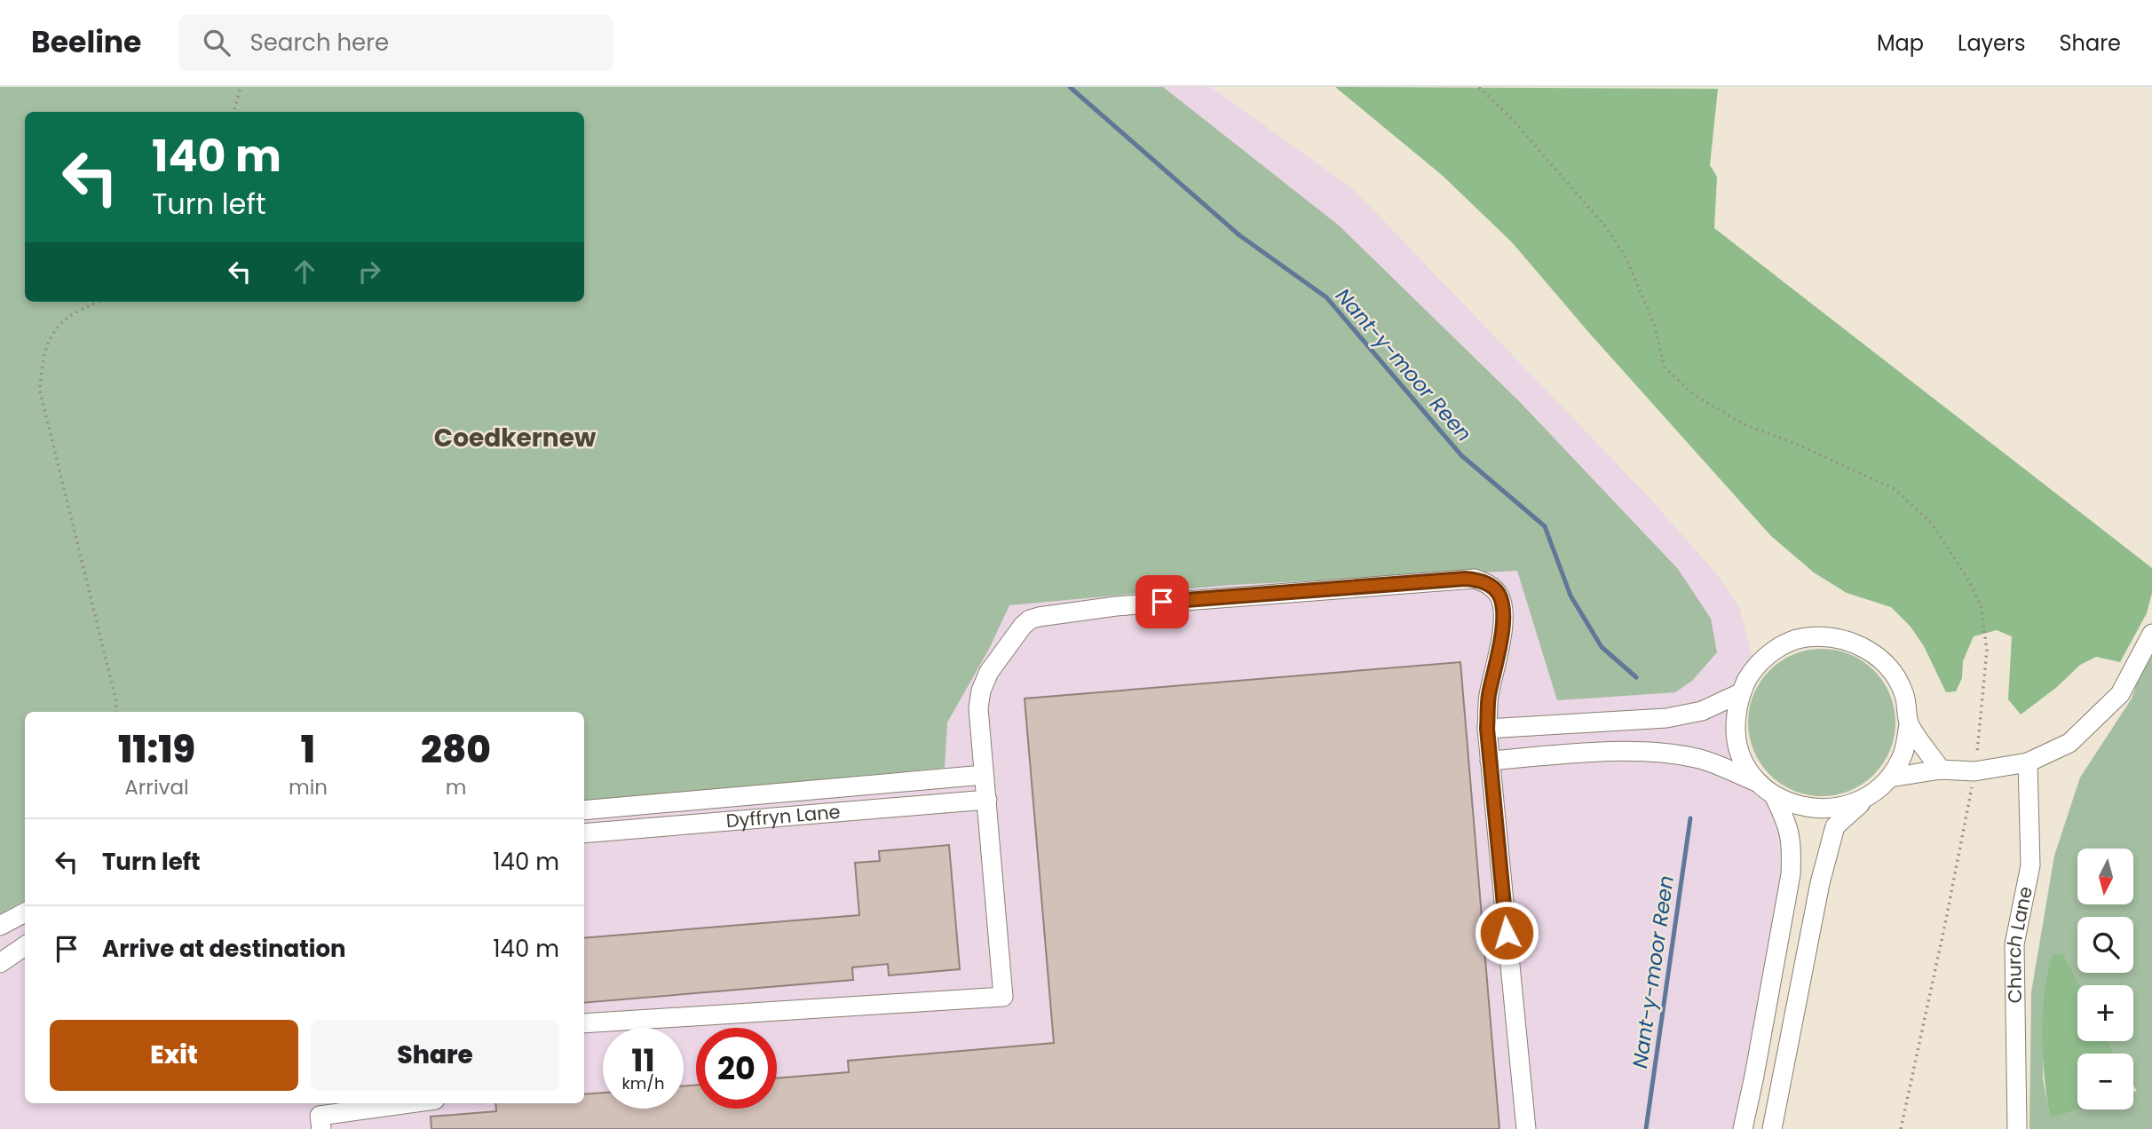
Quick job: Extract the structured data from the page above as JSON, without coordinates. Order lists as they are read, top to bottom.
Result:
{
  "streets": {
    "street": ["Dyffryn Lane", "Church Lane"]
  },
  "districts": ["Coedkernew"],
  "water": ["Nant-y-moor Reen"],
  "north": "bottom",
  "page": {
    "header": "Beeline",
    "search": "Search here",
    "nav": ["Map", "Layers", "Share"],
    "turn": ["140 m", "Turn left"],
    "eta": [
      "11:19",
      "Arrival",
      "1",
      "min",
      "280",
      "m"
    ],
    "list": [
      {
        "name": "Turn left",
        "value": "140 m"
      },
      {
        "name": "Arrive at destination",
        "value": "140 m"
      }
    ],
    "map_buttons": ["+", "−"],
    "buttons": ["Exit", "Share"],
    "speed": "11 km/h",
    "limit": "20"
  }
}
